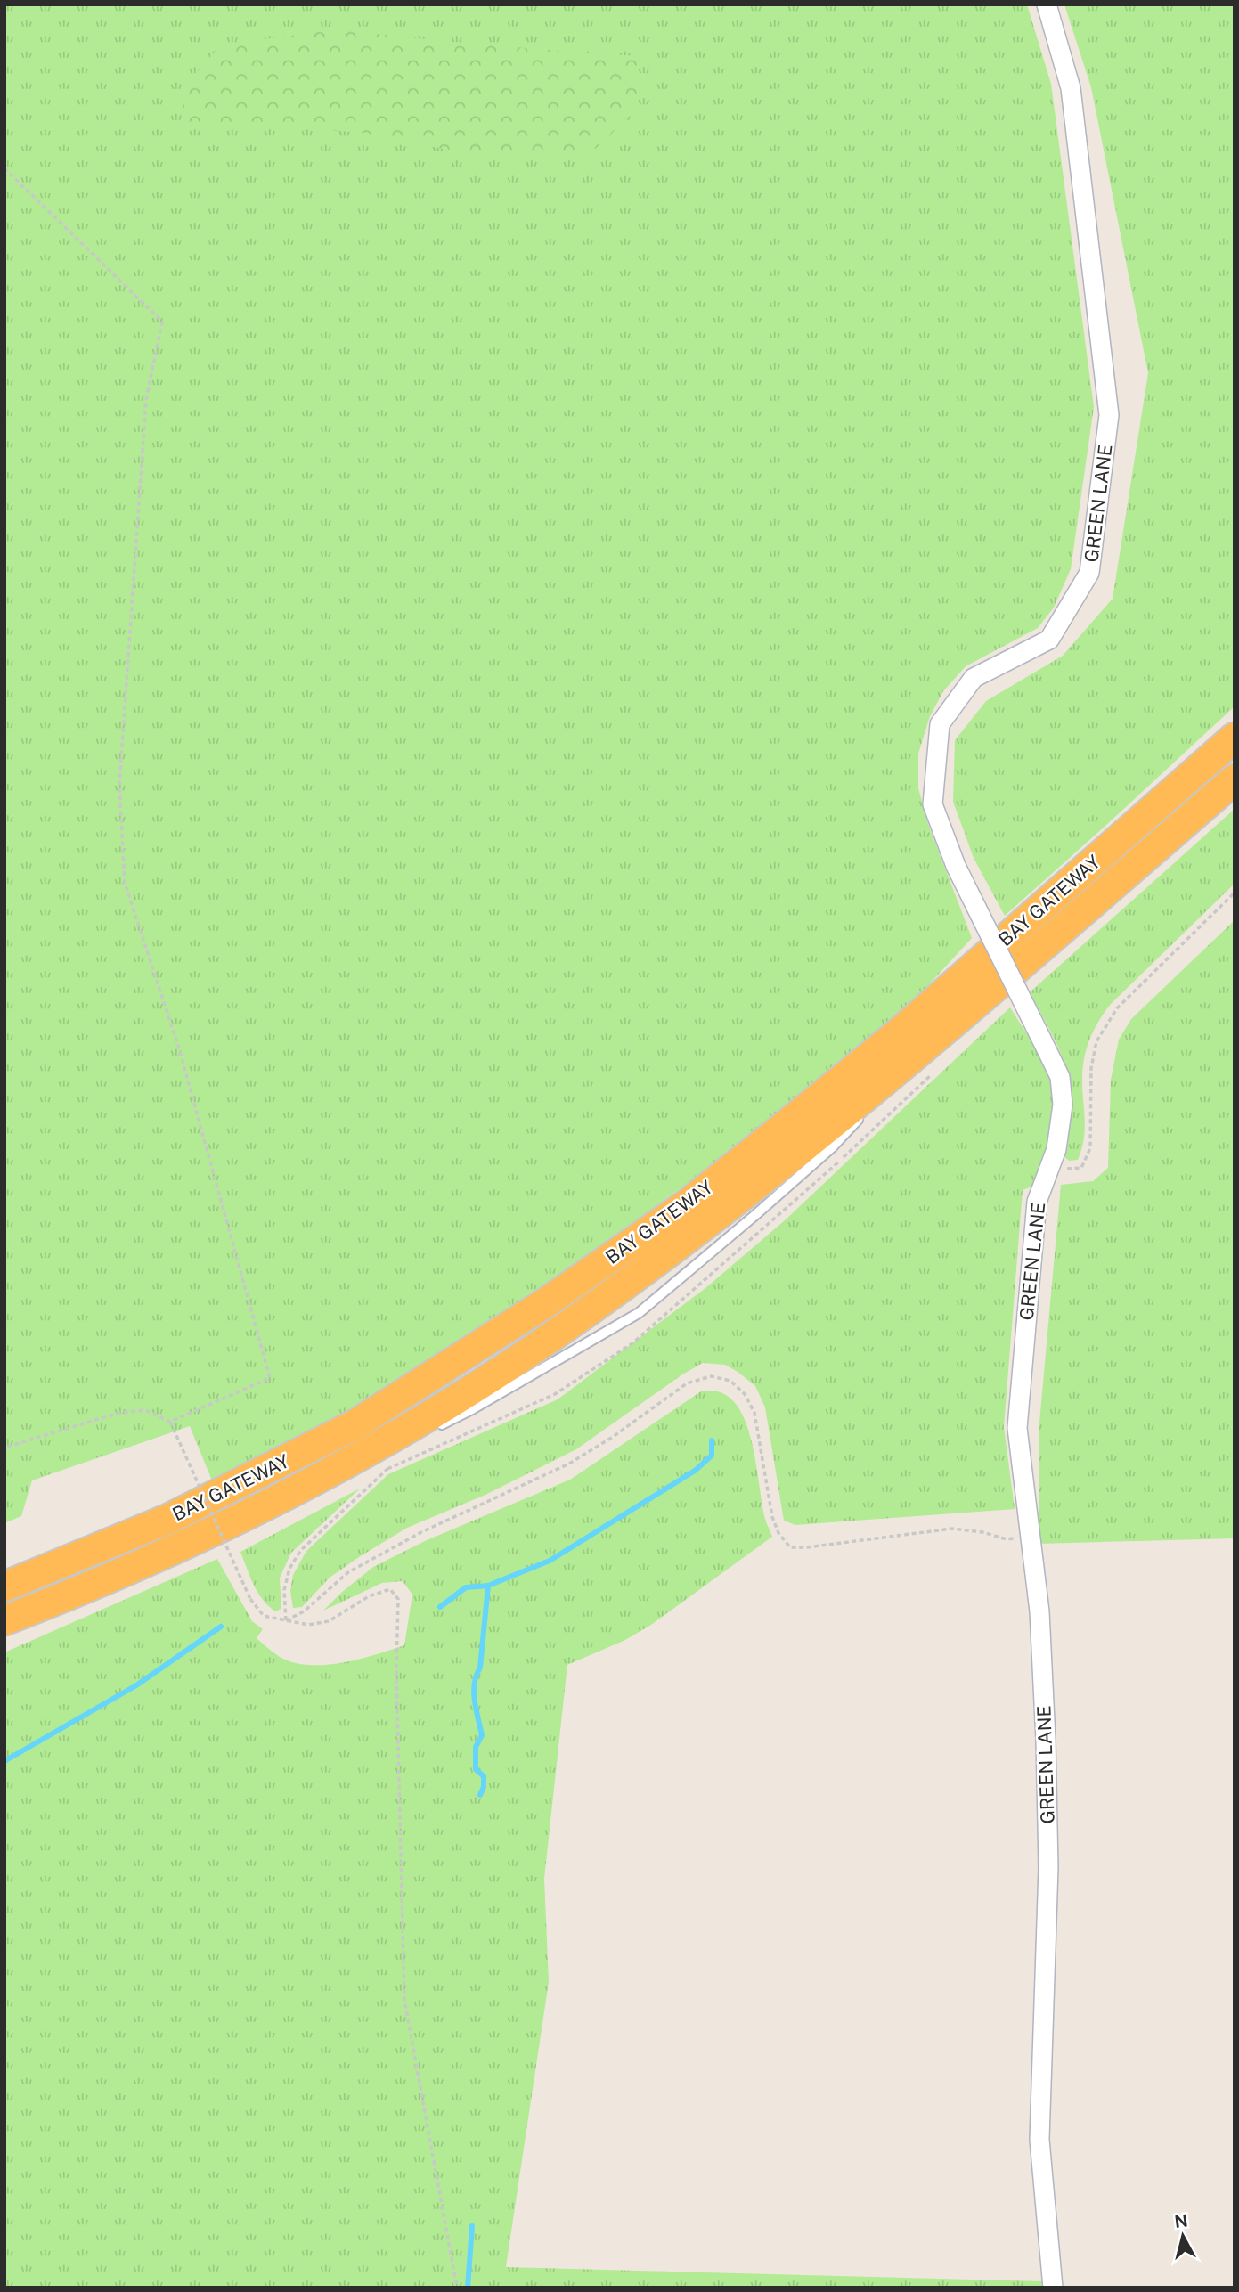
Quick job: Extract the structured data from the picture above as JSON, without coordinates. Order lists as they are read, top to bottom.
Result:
{
  "streets": {
    "highway": ["BAY GATEWAY"],
    "street": ["GREEN LANE"]
  },
  "north": "top"
}
